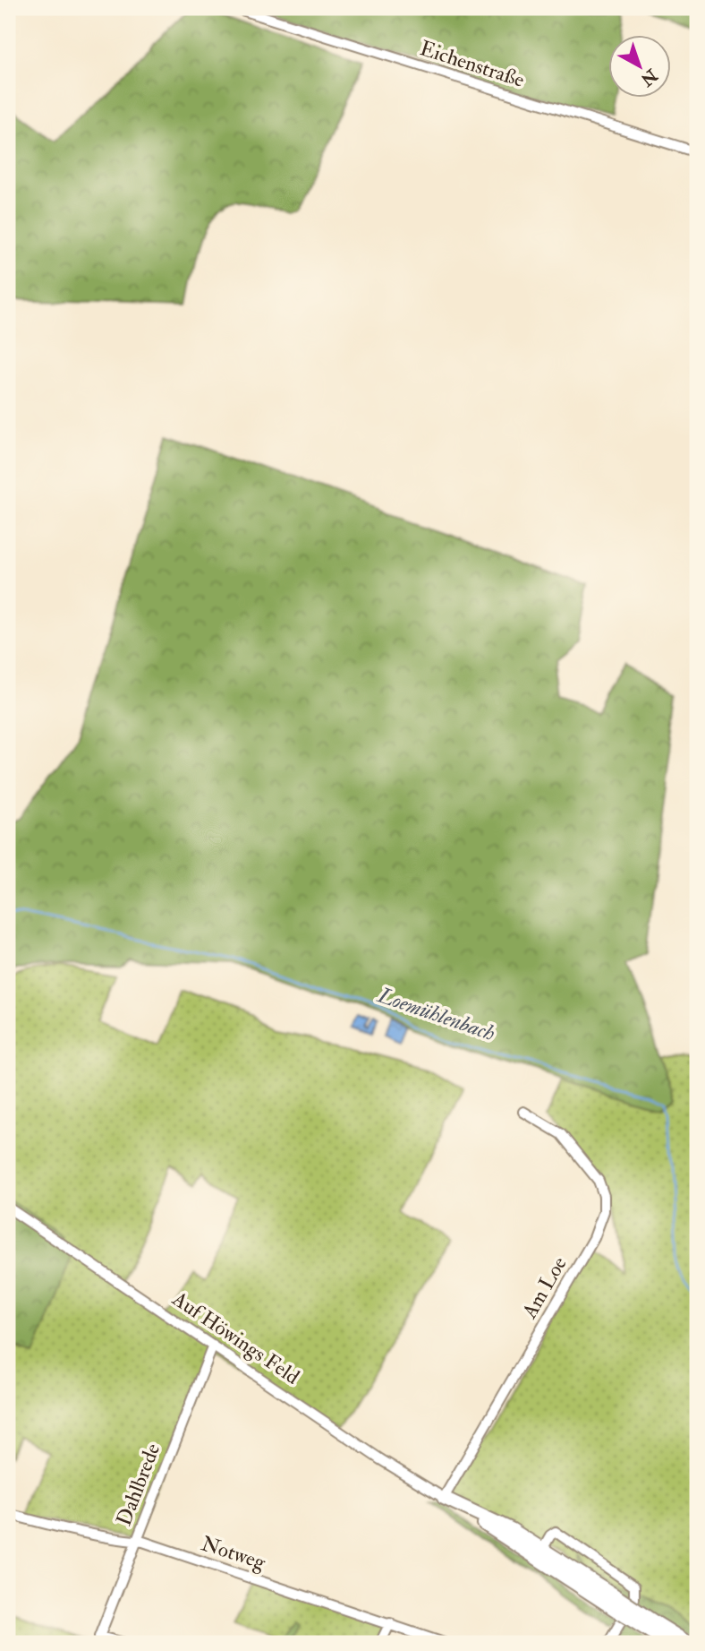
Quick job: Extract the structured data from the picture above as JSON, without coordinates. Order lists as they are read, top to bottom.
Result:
{
  "streets": {
    "main road": ["Auf Höwings Feld"],
    "street": [
      "Eichenstraße",
      "Am Loe",
      "Dahlbrede",
      "Notweg"
    ]
  },
  "crossings": [
    ["Am Loe", "Auf Höwings Feld"],
    ["Auf Höwings Feld", "Dahlbrede"],
    ["Dahlbrede", "Notweg"]
  ],
  "water": ["Loemühlenbach"],
  "north": "bottom right"
}
